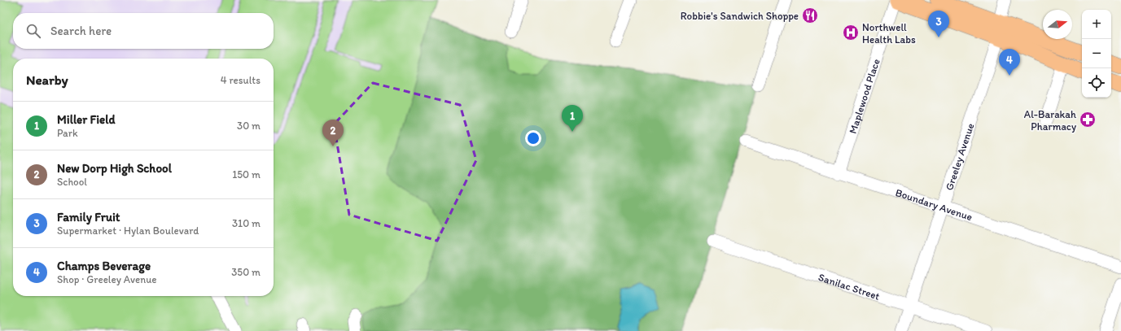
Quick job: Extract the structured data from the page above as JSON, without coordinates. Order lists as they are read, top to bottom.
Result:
{
  "streets": {
    "street": [
      "Maplewood Place",
      "Greeley Avenue",
      "Boundary Avenue",
      "Sanilac Street"
    ]
  },
  "crossings": [
    ["Maplewood Place", "Boundary Avenue"],
    ["Greeley Avenue", "Boundary Avenue"],
    ["Greeley Avenue", "Sanilac Street"]
  ],
  "places": {
    "restaurant": ["Robbie's Sandwich Shoppe"],
    "hospital": ["Northwell Health Labs"],
    "pharmacy": ["Al-Barakah Pharmacy"]
  },
  "north": "right",
  "page": {
    "map_buttons": ["+", "−"],
    "pins": [
      "3",
      "4",
      "1",
      "2"
    ],
    "search": "Search here",
    "heading": ["Nearby", "4 results"],
    "list": [
      {
        "mark": "1",
        "name": "Miller Field",
        "note": "Park",
        "value": "30 m"
      },
      {
        "mark": "2",
        "name": "New Dorp High School",
        "note": "School",
        "value": "150 m"
      },
      {
        "mark": "3",
        "name": "Family Fruit",
        "note": "Supermarket · Hylan Boulevard",
        "value": "310 m"
      },
      {
        "mark": "4",
        "name": "Champs Beverage",
        "note": "Shop · Greeley Avenue",
        "value": "350 m"
      }
    ]
  }
}
